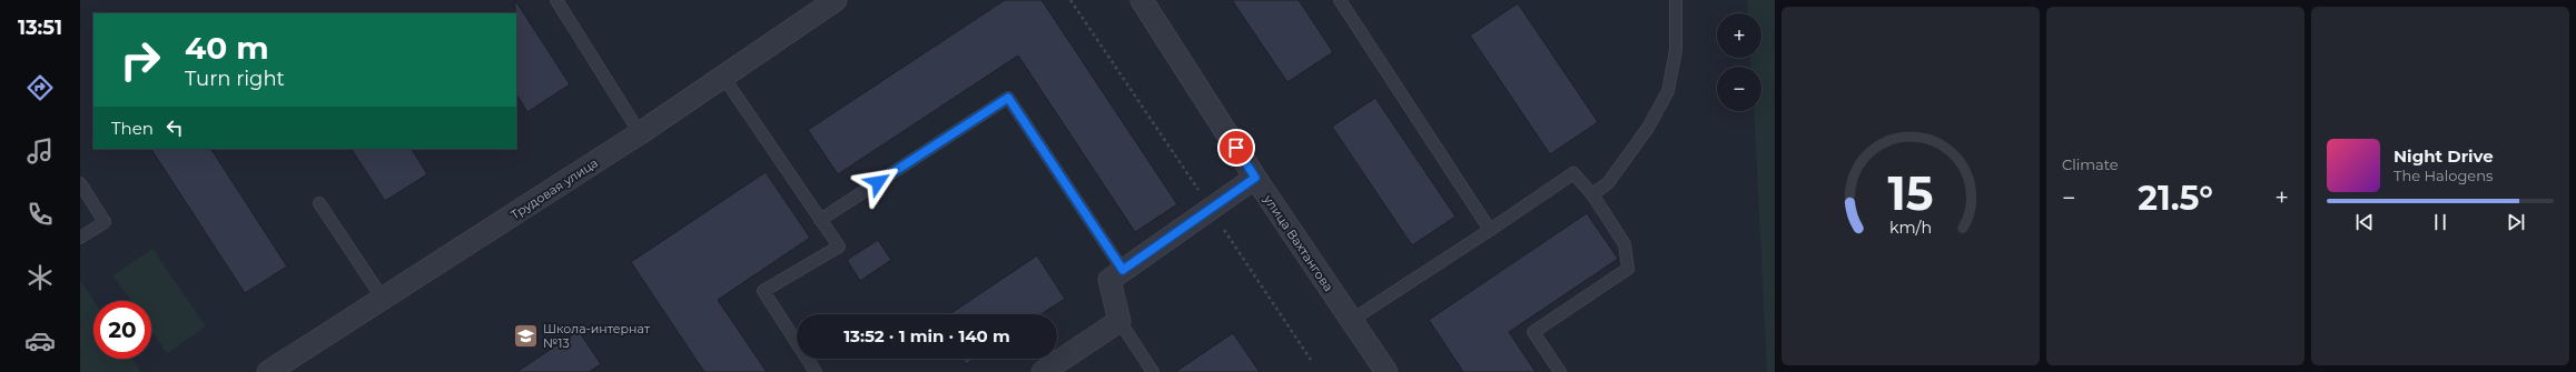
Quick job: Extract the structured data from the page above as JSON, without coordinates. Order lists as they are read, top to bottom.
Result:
{
  "streets": {
    "street": ["Трудовая улица", "улица Вахтангова"]
  },
  "places": {
    "school or university": ["Школа-интернат №13"]
  },
  "page": {
    "tabs": "13:51",
    "tile": "Climate",
    "map_buttons": ["+", "−"],
    "turn": ["40 m", "Turn right"],
    "then": "Then",
    "song": ["Night Drive", "The Halogens"],
    "heat": ["−", "21.5°", "+"],
    "limit": "20",
    "trip": "13:52 · 1 min · 140 m",
    "gauge": ["15", "km/h"]
  }
}
